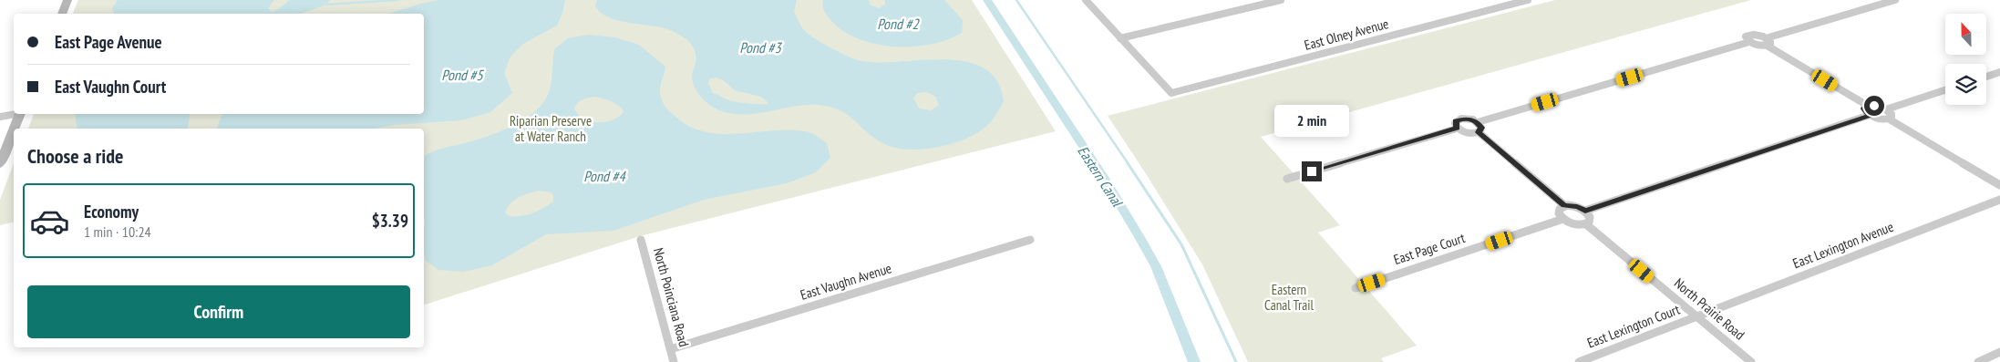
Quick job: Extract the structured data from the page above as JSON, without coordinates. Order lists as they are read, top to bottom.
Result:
{
  "streets": {
    "street": [
      "East Olney Avenue",
      "East Lexington Avenue",
      "East Page Court",
      "East Vaughn Avenue",
      "North Poinciana Road",
      "North Prairie Road",
      "East Lexington Court"
    ]
  },
  "crossings": [
    ["East Lexington Avenue", "North Prairie Road"],
    ["East Lexington Avenue", "East Lexington Court"],
    ["East Vaughn Avenue", "North Poinciana Road"],
    ["North Prairie Road", "East Lexington Court"]
  ],
  "water": [
    "Pond #2",
    "Pond #3",
    "Pond #5",
    "Pond #4",
    "Eastern Canal"
  ],
  "parks": ["Riparian Preserve at Water Ranch", "Eastern Canal Trail"],
  "north": "top",
  "page": {
    "banner": ["East Page Avenue", "East Vaughn Court"],
    "bubble": "2 min",
    "heading": "Choose a ride",
    "list": [
      {
        "name": "Economy",
        "note": "1 min · 10:24",
        "value": "$3.39"
      }
    ],
    "buttons": "Confirm"
  }
}
